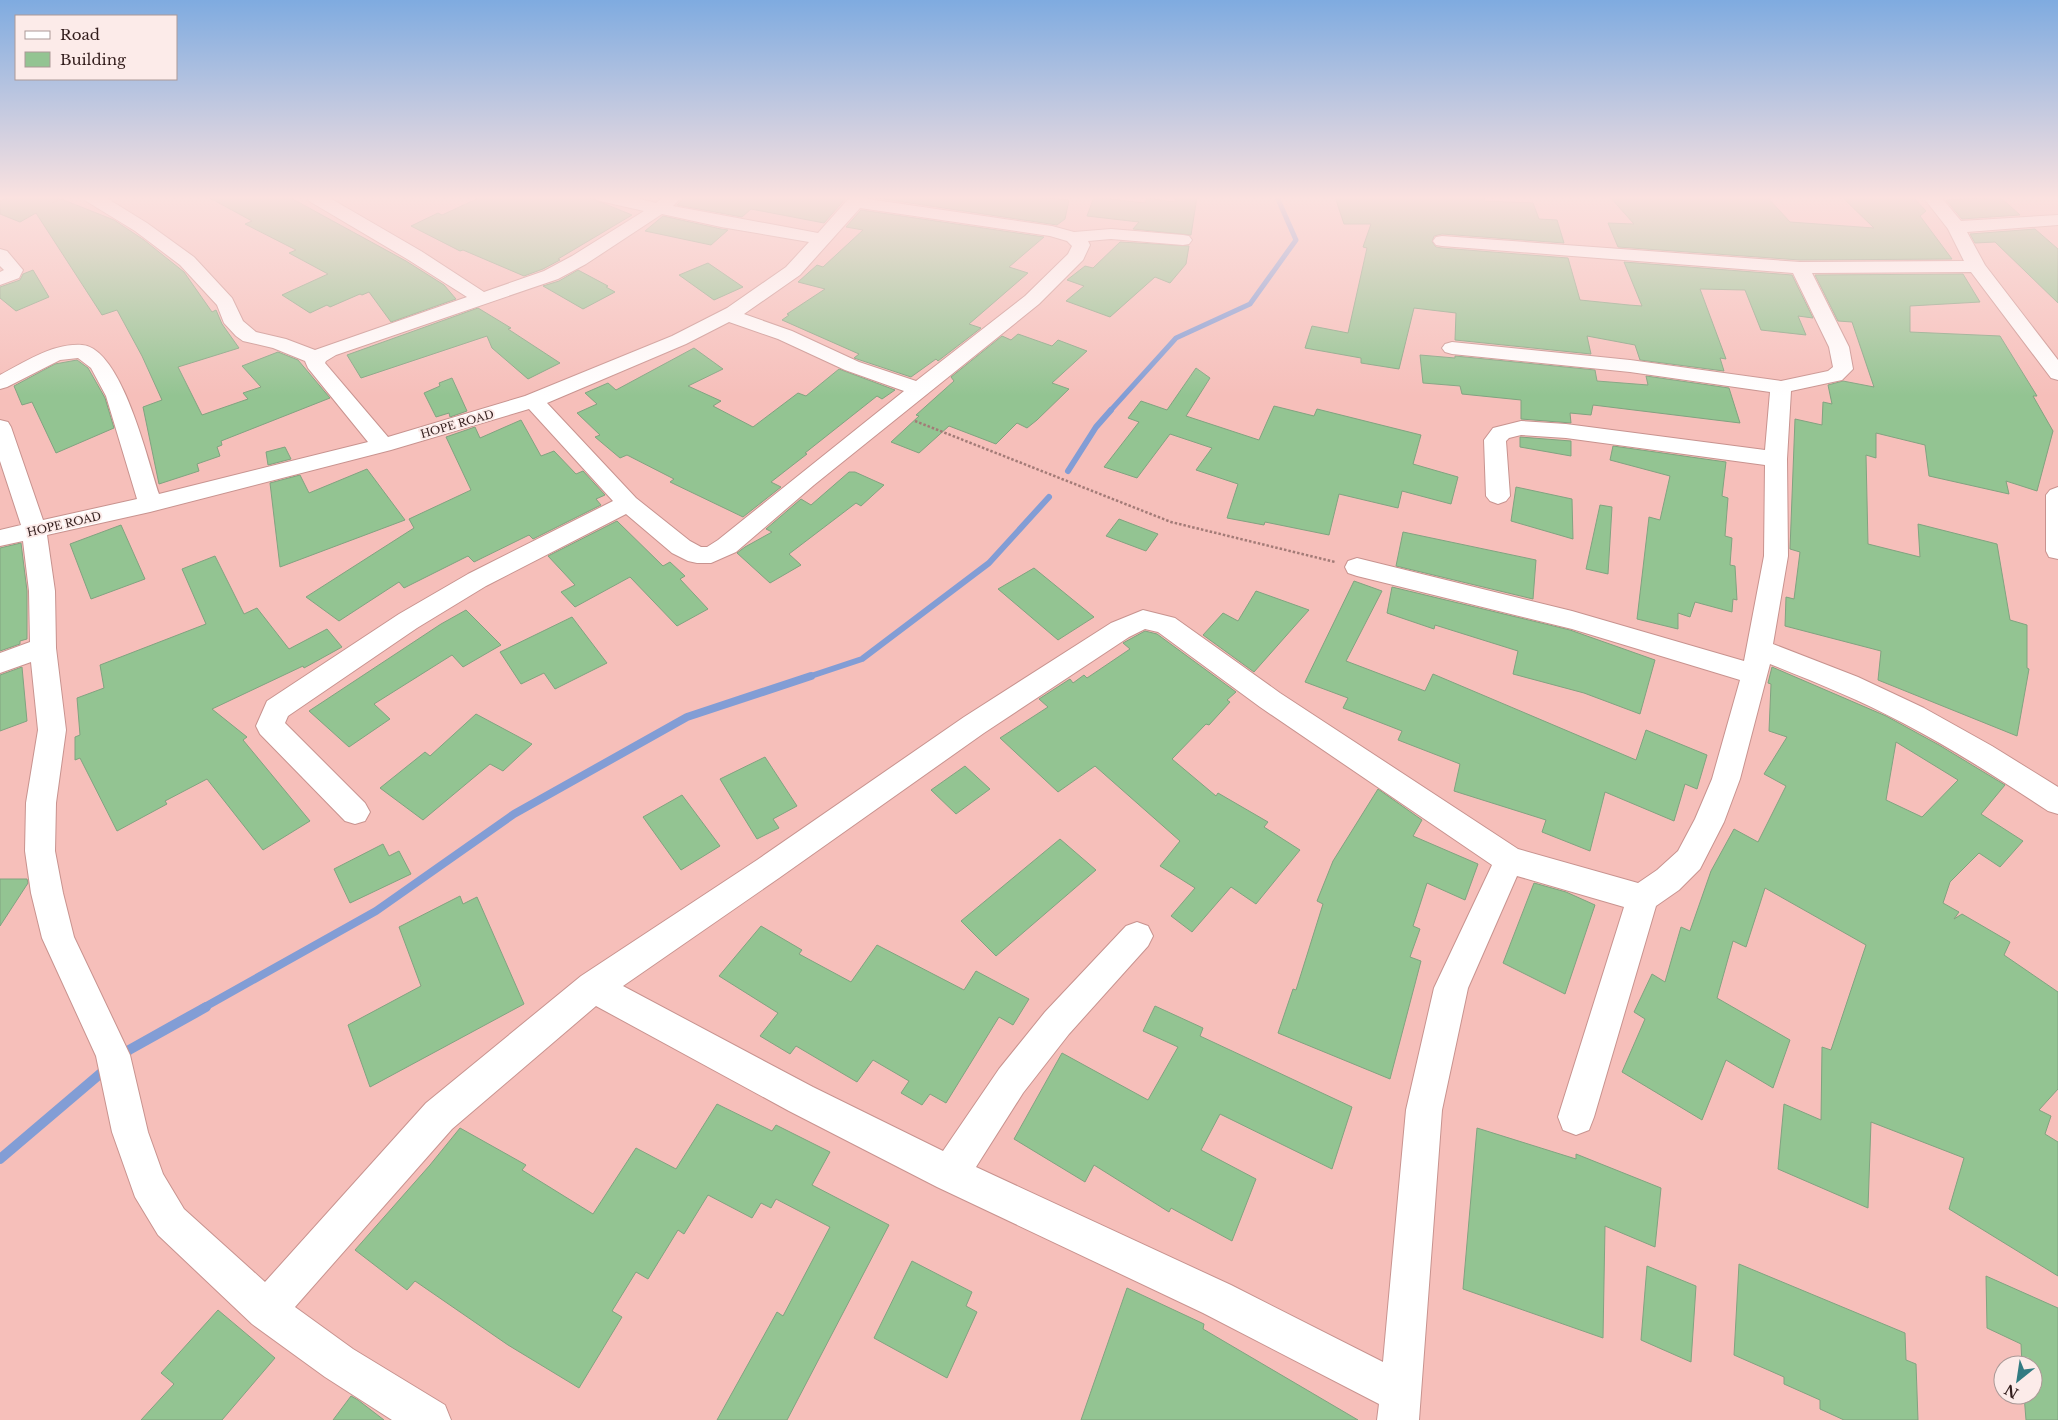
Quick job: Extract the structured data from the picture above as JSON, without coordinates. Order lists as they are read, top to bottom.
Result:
{
  "streets": {
    "street": ["HOPE ROAD"]
  },
  "legend": ["Road", "Building"],
  "north": "bottom left"
}
